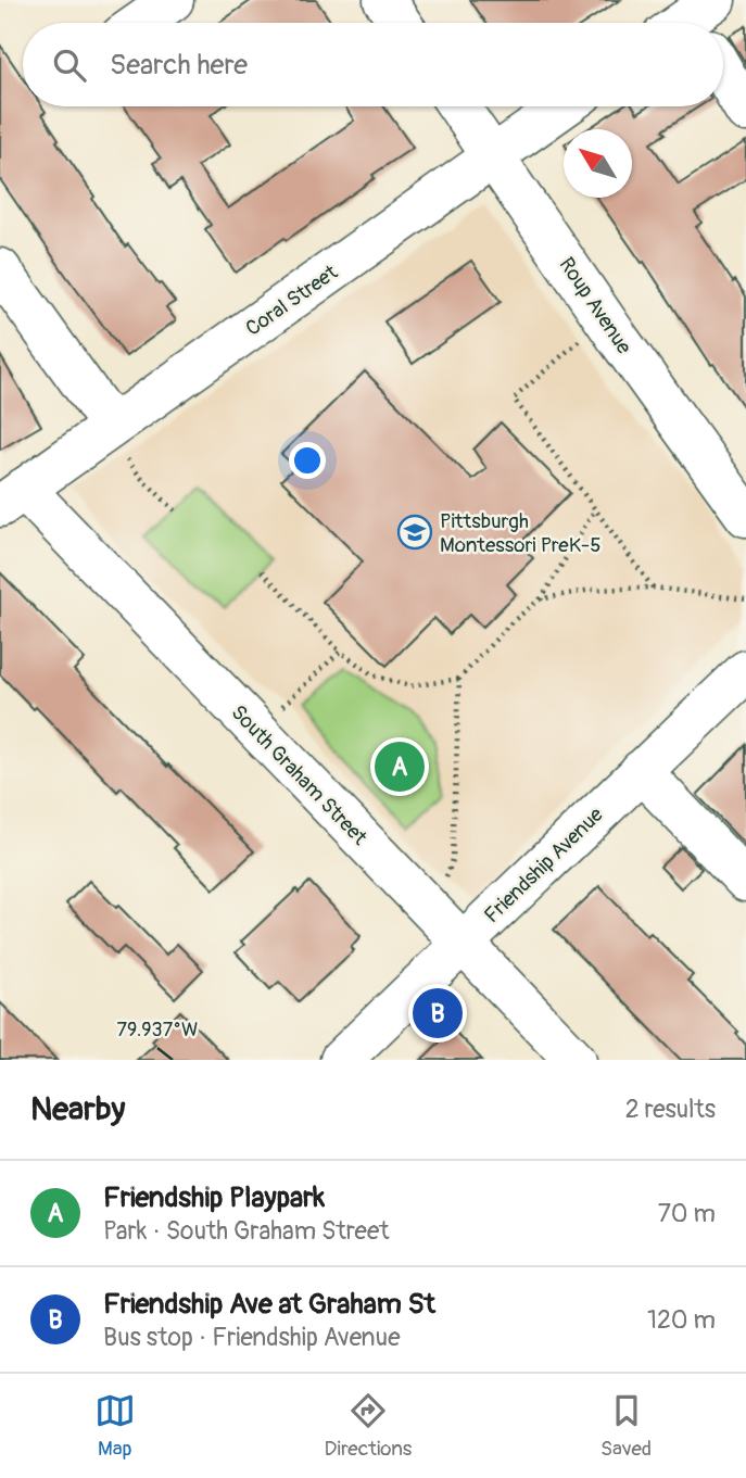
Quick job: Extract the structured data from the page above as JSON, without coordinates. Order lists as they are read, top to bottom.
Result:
{
  "streets": {
    "street": [
      "Coral Street",
      "Roup Avenue",
      "South Graham Street",
      "Friendship Avenue"
    ]
  },
  "crossings": [
    ["Coral Street", "Roup Avenue"],
    ["Coral Street", "South Graham Street"],
    ["South Graham Street", "Friendship Avenue"]
  ],
  "places": {
    "school or university": ["Pittsburgh Montessori PreK-5"]
  },
  "north": "top left",
  "page": {
    "search": "Search here",
    "pins": ["A", "B"],
    "heading": ["Nearby", "2 results"],
    "list": [
      {
        "mark": "A",
        "name": "Friendship Playpark",
        "note": "Park · South Graham Street",
        "value": "70 m"
      },
      {
        "mark": "B",
        "name": "Friendship Ave at Graham St",
        "note": "Bus stop · Friendship Avenue",
        "value": "120 m"
      }
    ],
    "nav": ["Map", "Directions", "Saved"]
  },
  "coordinates": ["79.937°W"]
}
